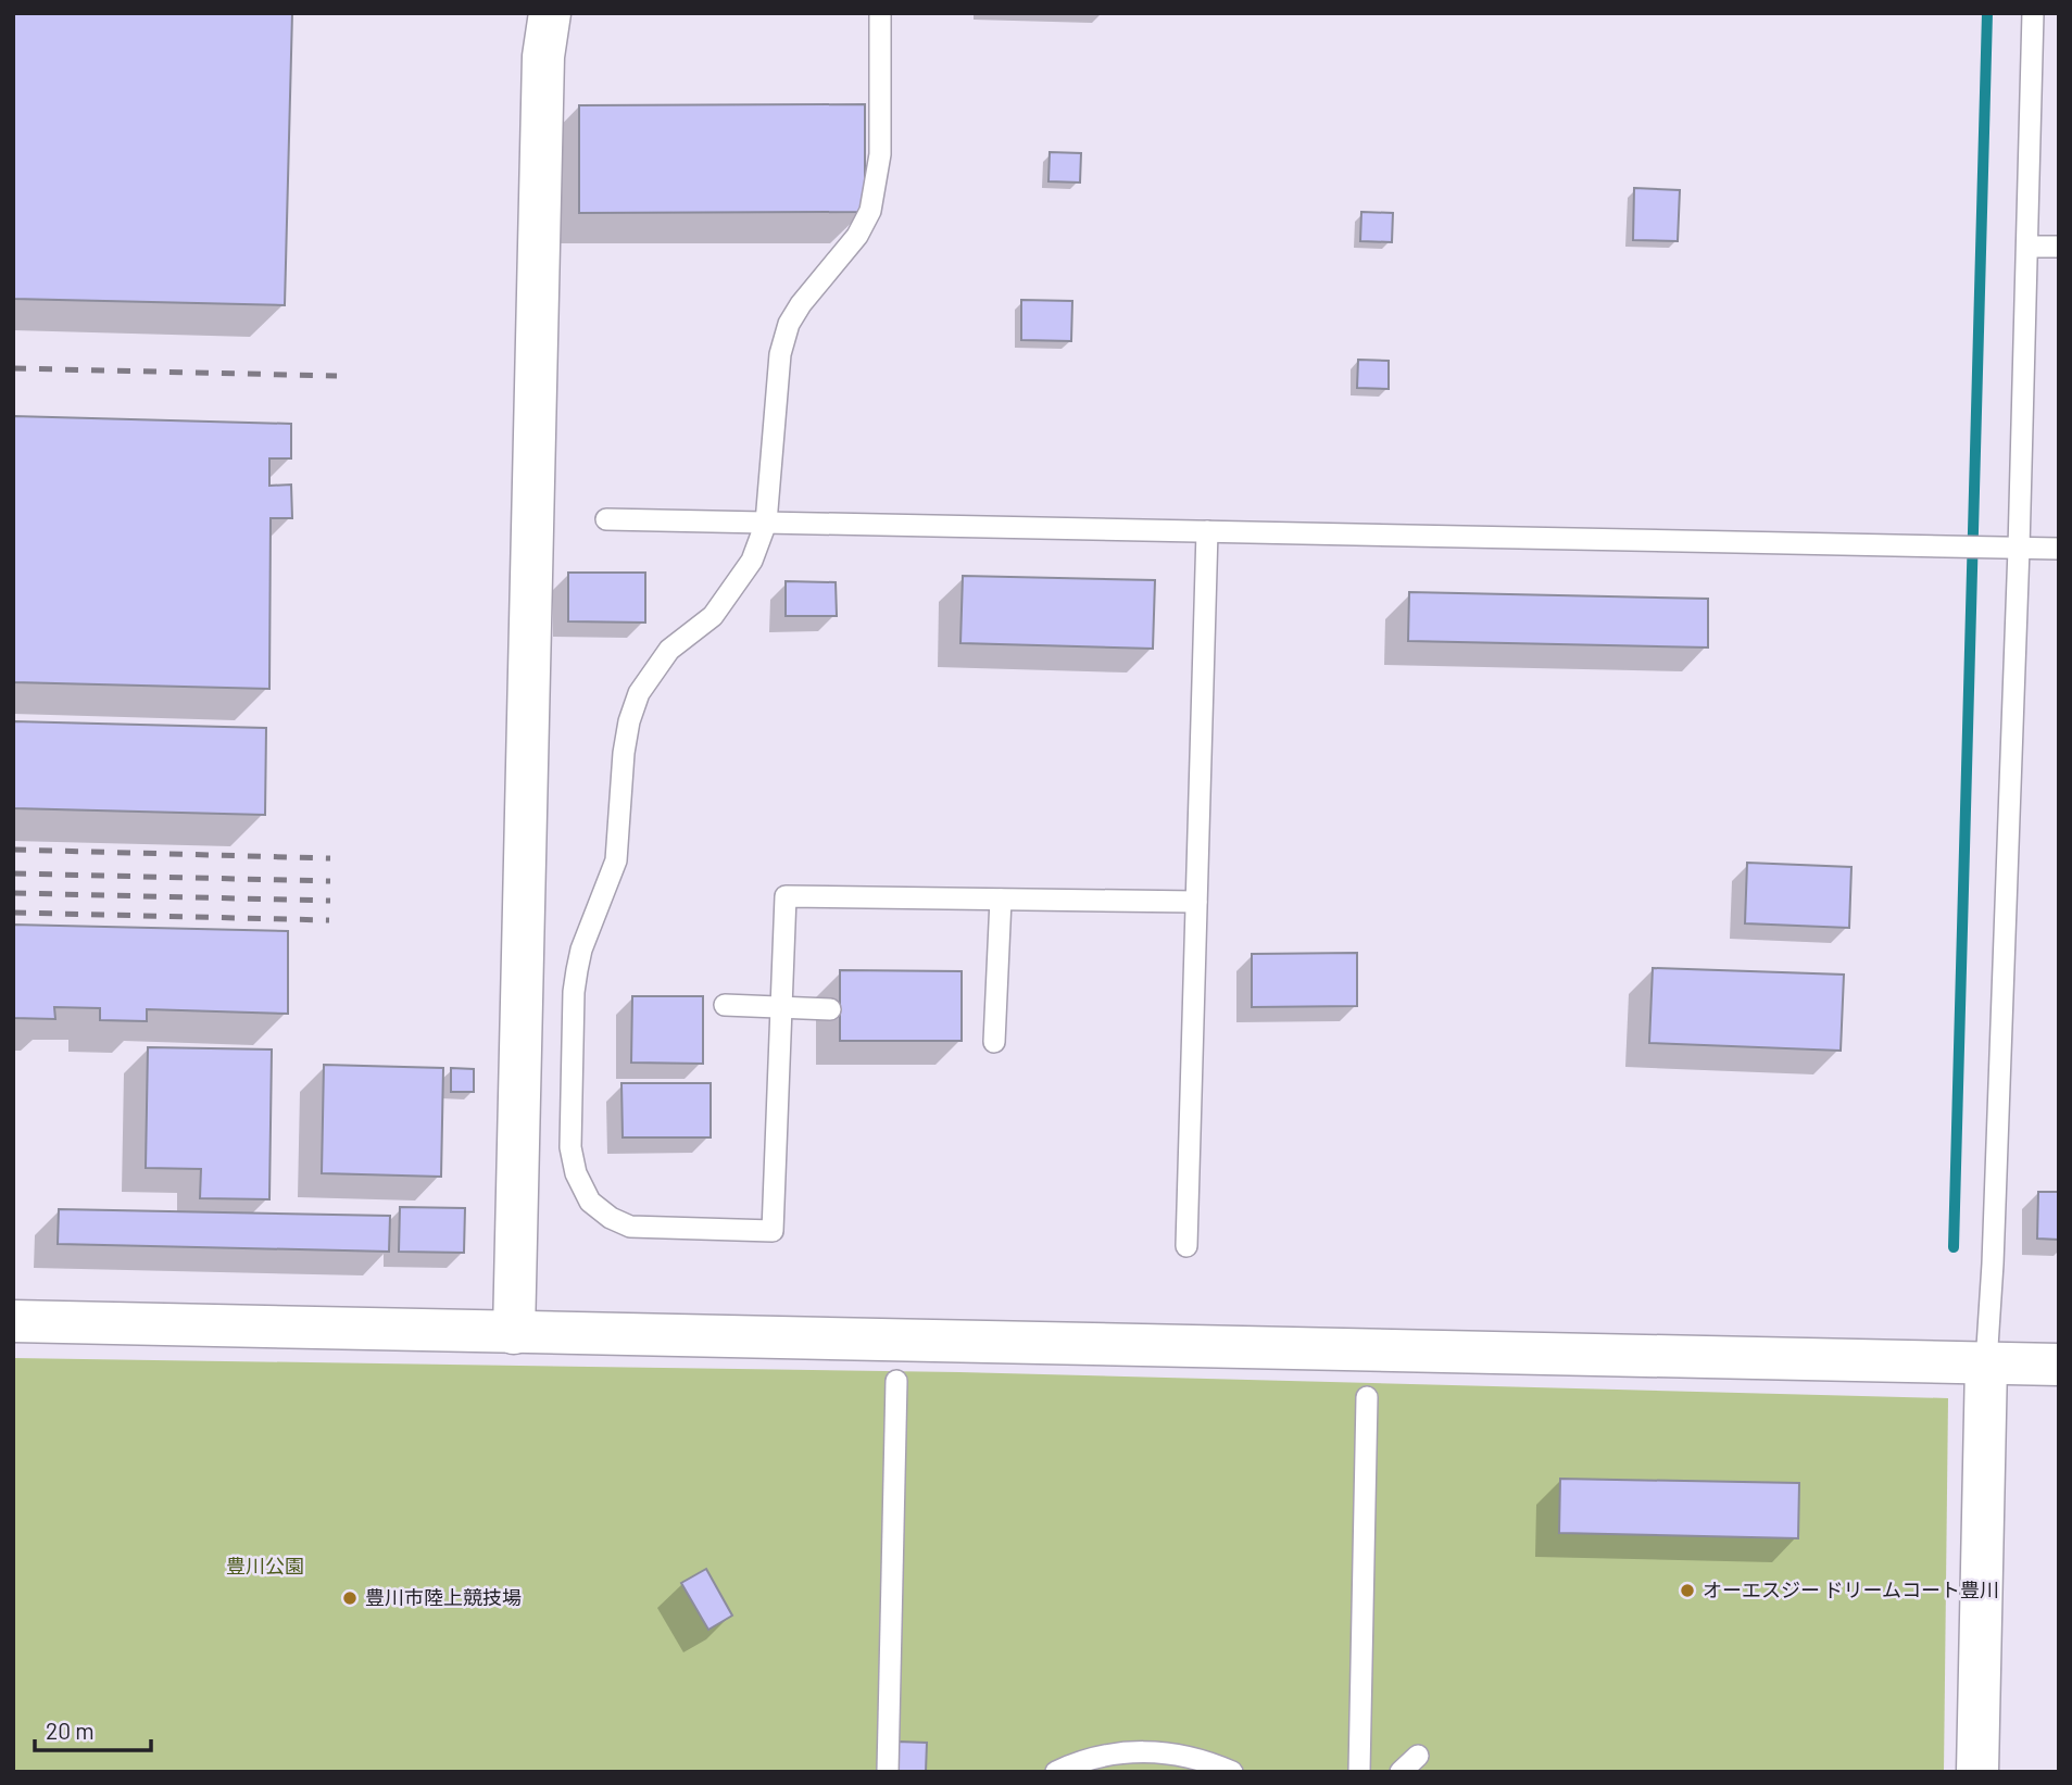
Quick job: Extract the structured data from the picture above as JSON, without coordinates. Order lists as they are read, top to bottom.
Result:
{
  "parks": ["豊川公園"],
  "places": ["オーエスジー ドリームコート豊川", "豊川市陸上競技場"],
  "scale_bar": "20 m"
}
